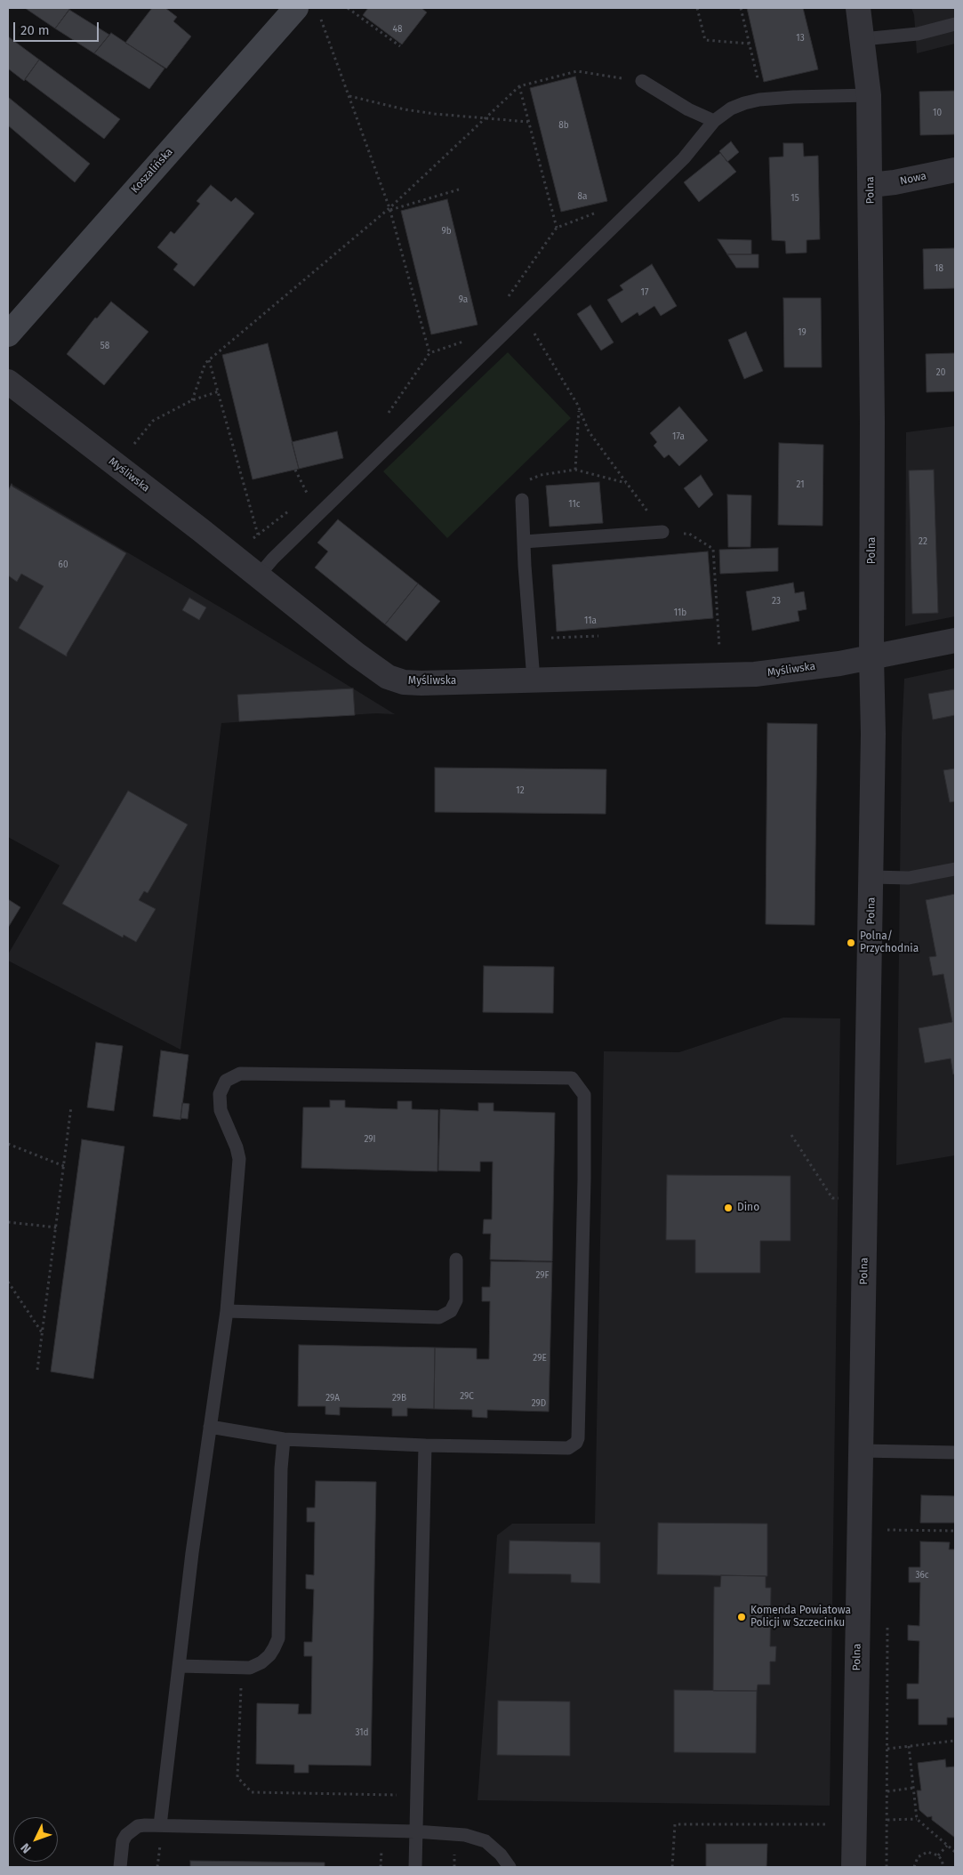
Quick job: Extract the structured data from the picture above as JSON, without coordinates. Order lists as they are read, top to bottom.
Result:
{
  "streets": {
    "street": [
      "Koszalińska",
      "Nowa",
      "Polna",
      "Myśliwska"
    ]
  },
  "crossings": [
    ["Nowa", "Polna"],
    ["Polna", "Myśliwska"]
  ],
  "places": ["Polna/ Przychodnia", "Dino", "Komenda Powiatowa Policji w Szczecinku"],
  "house_numbers": [
    "48",
    "13",
    "10",
    "8b",
    "8a",
    "15",
    "9b",
    "18",
    "17",
    "9a",
    "19",
    "58",
    "20",
    "17a",
    "21",
    "11c",
    "22",
    "60",
    "23",
    "11b",
    "11a",
    "12",
    "29I",
    "29F",
    "29E",
    "29C",
    "29A",
    "29B",
    "29D",
    "36c",
    "31d"
  ],
  "scale_bar": "20 m",
  "north": "bottom left"
}
